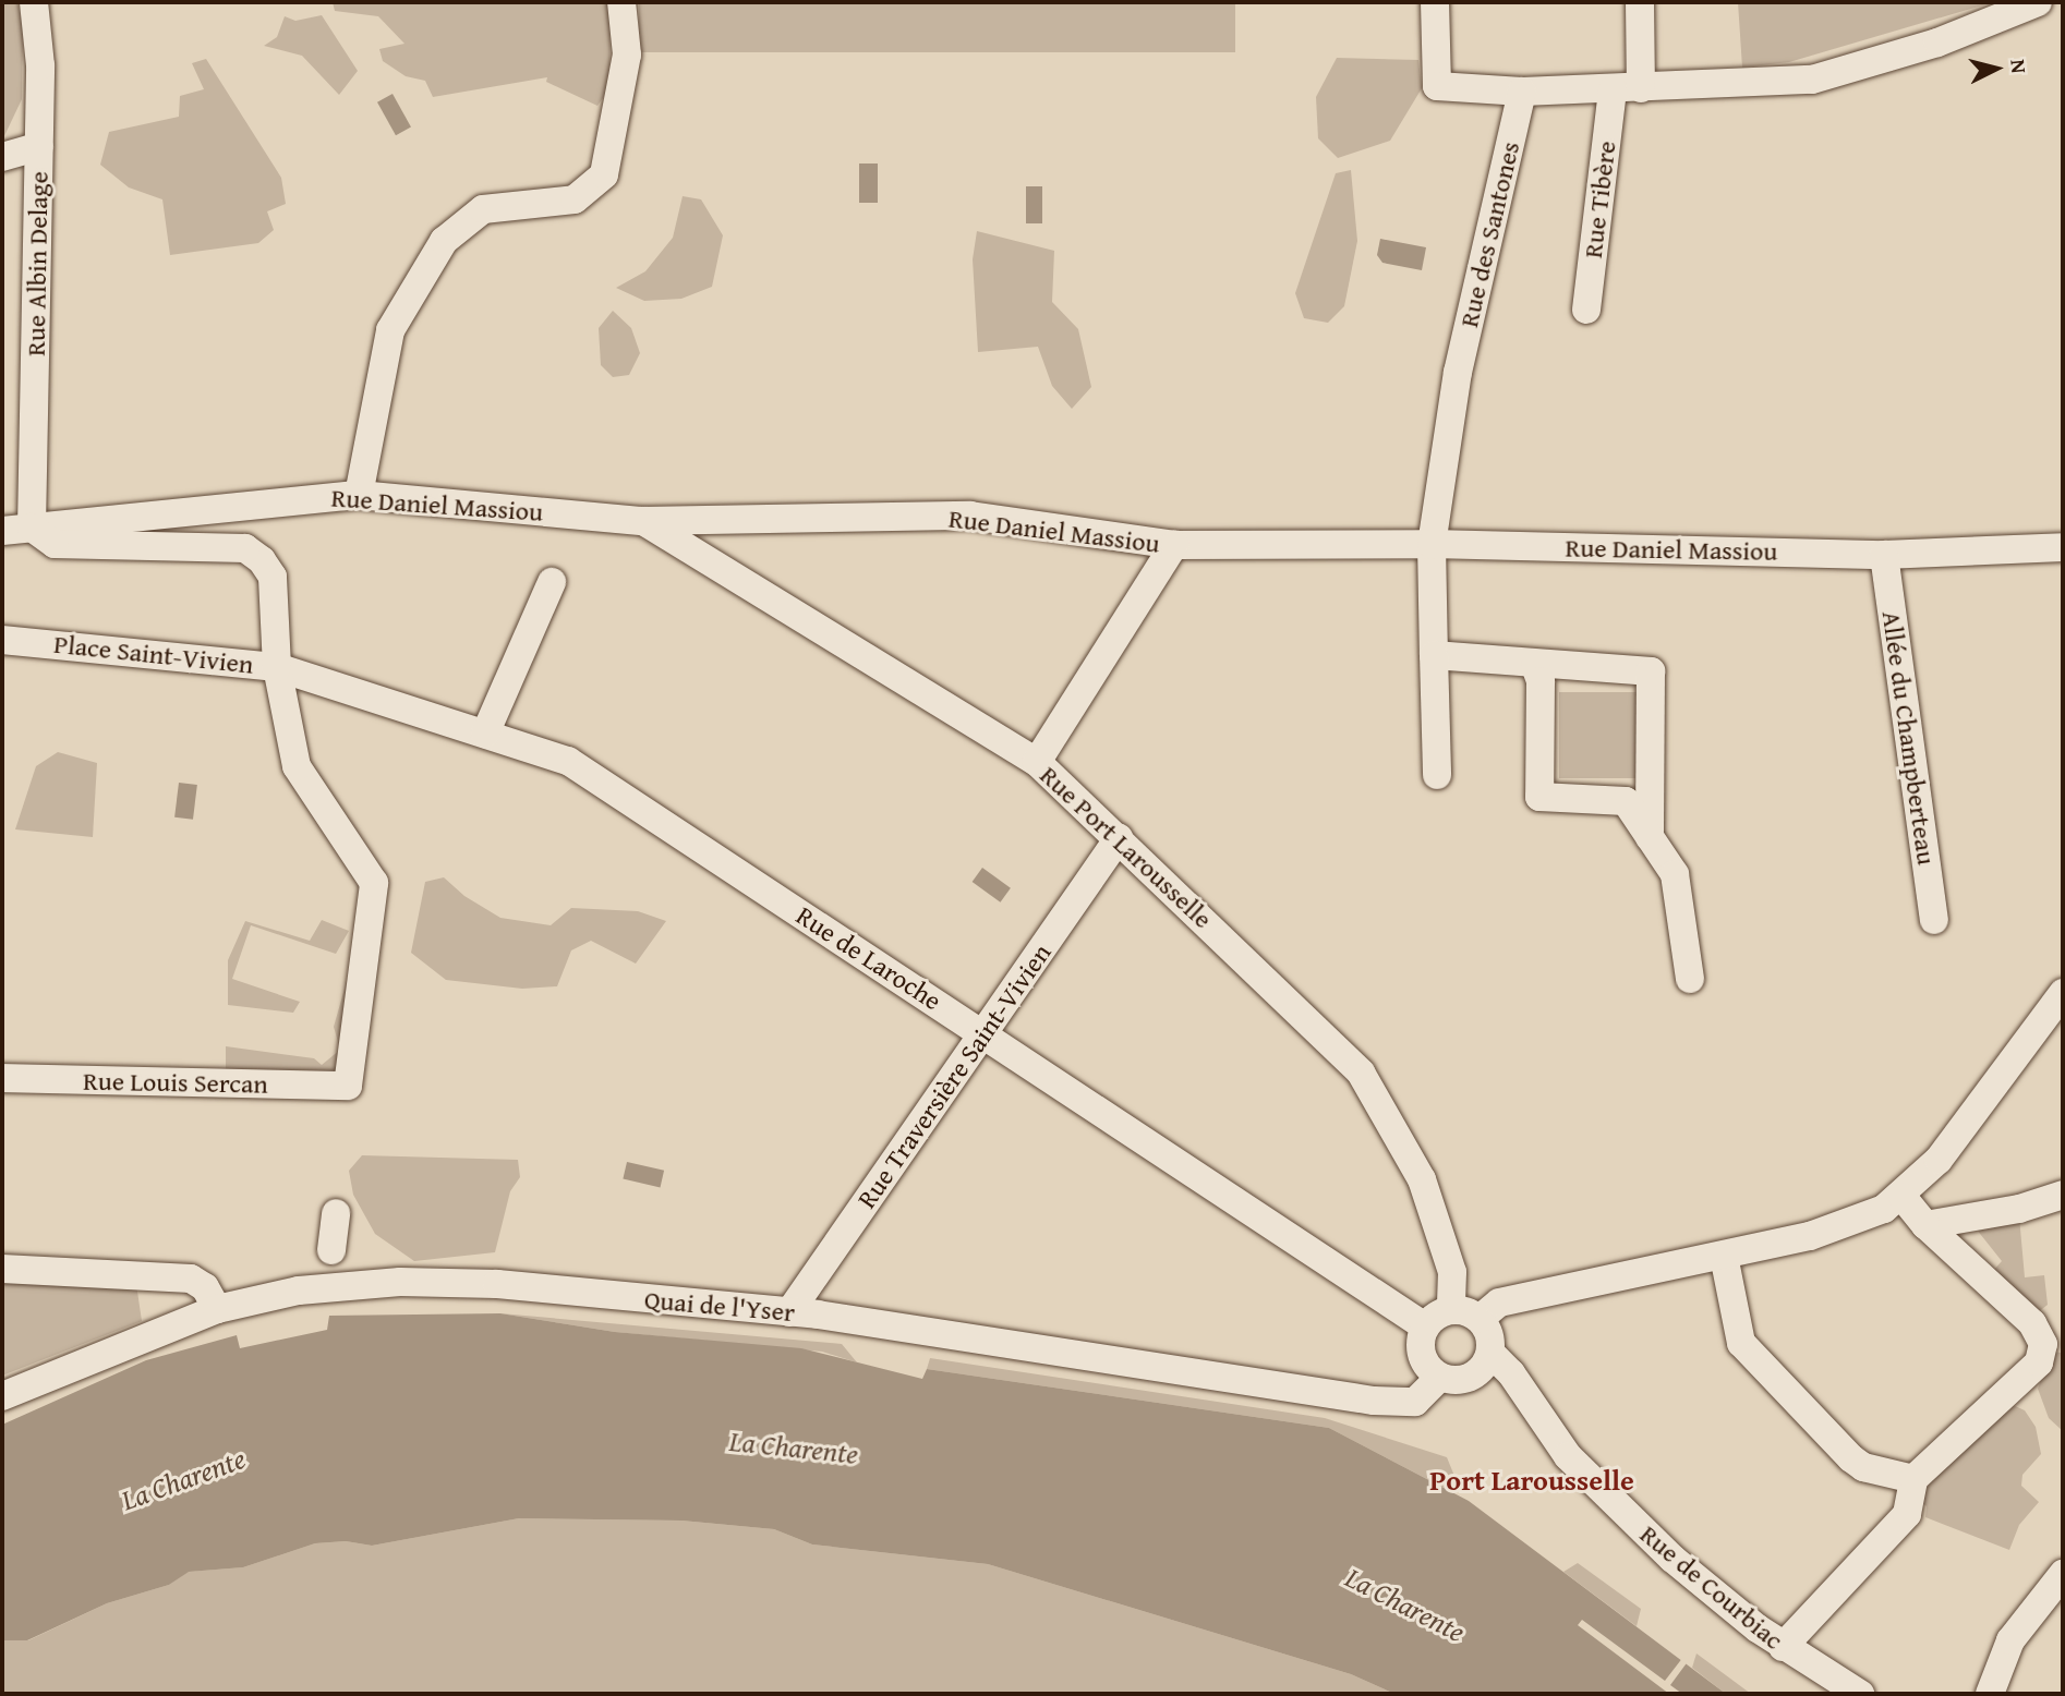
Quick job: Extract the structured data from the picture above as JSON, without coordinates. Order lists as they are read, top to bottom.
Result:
{
  "streets": {
    "street": [
      "Rue Tibère",
      "Rue des Santones",
      "Rue Albin Delage",
      "Rue Daniel Massiou",
      "Place Saint-Vivien",
      "Allée du Champberteau",
      "Rue Port Larousselle",
      "Rue de Laroche",
      "Rue Traversière Saint-Vivien",
      "Rue Louis Sercan",
      "Quai de l'Yser",
      "Rue de Courbiac"
    ]
  },
  "crossings": [
    ["Rue des Santones", "Rue Daniel Massiou"],
    ["Rue Albin Delage", "Rue Daniel Massiou"],
    ["Rue Albin Delage", "Place Saint-Vivien"],
    ["Rue Daniel Massiou", "Place Saint-Vivien"],
    ["Rue Daniel Massiou", "Allée du Champberteau"],
    ["Rue Daniel Massiou", "Rue Port Larousselle"],
    ["Place Saint-Vivien", "Rue de Laroche"],
    ["Place Saint-Vivien", "Rue Louis Sercan"],
    ["Rue Port Larousselle", "Rue de Laroche"],
    ["Rue Port Larousselle", "Rue Traversière Saint-Vivien"],
    ["Rue Port Larousselle", "Quai de l'Yser"],
    ["Rue Port Larousselle", "Rue de Courbiac"],
    ["Rue de Laroche", "Rue Traversière Saint-Vivien"],
    ["Rue de Laroche", "Rue Louis Sercan"],
    ["Rue de Laroche", "Quai de l'Yser"],
    ["Rue de Laroche", "Rue de Courbiac"],
    ["Rue Traversière Saint-Vivien", "Quai de l'Yser"],
    ["Quai de l'Yser", "Rue de Courbiac"]
  ],
  "districts": ["Port Larousselle"],
  "water": ["La Charente"],
  "north": "right"
}
